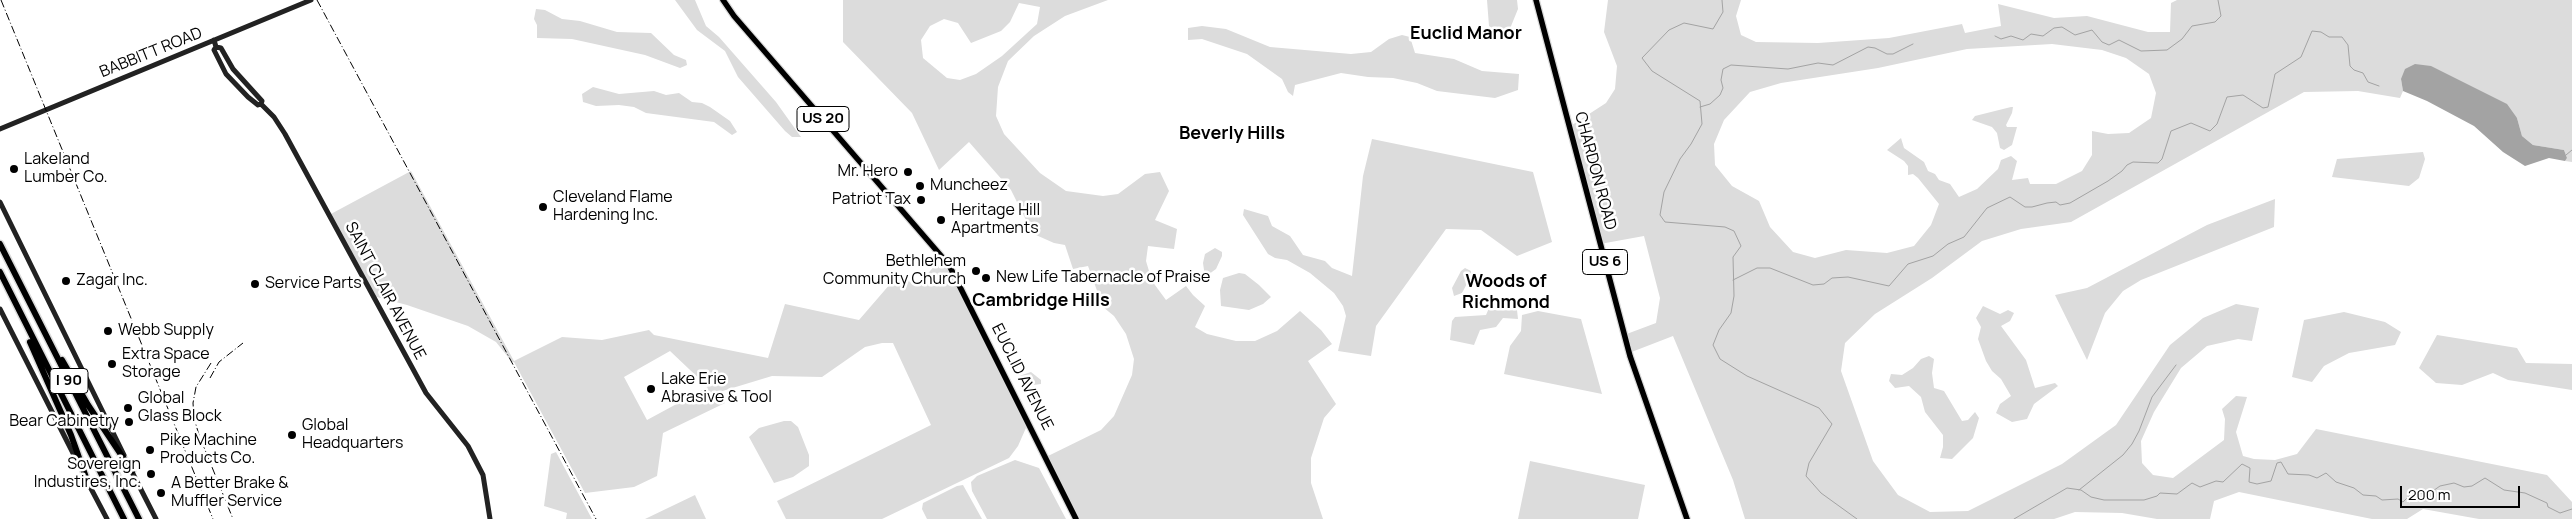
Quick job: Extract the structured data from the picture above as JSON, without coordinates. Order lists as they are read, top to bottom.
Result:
{
  "streets": {
    "highway": ["I 90"],
    "main road": [
      "US 20",
      "CHARDON ROAD",
      "US 6",
      "EUCLID AVENUE"
    ],
    "street": ["BABBITT ROAD", "SAINT CLAIR AVENUE"]
  },
  "crossings": [
    ["BABBITT ROAD", "SAINT CLAIR AVENUE"]
  ],
  "districts": [
    "Euclid Manor",
    "Beverly Hills",
    "Woods of Richmond",
    "Cambridge Hills"
  ],
  "places": [
    "Lakeland Lumber Co.",
    "Mr. Hero",
    "Muncheez",
    "Patriot Tax",
    "Cleveland Flame Hardening Inc.",
    "Heritage Hill Apartments",
    "Bethlehem Community Church",
    "New Life Tabernacle of Praise",
    "Zagar Inc.",
    "Service Parts",
    "Webb Supply",
    "Extra Space Storage",
    "Lake Erie Abrasive & Tool",
    "Global Glass Block",
    "Bear Cabinetry",
    "Global Headquarters",
    "Pike Machine Products Co.",
    "Sovereign Industires, Inc.",
    "A Better Brake & Muffler Service"
  ],
  "scale_bar": "200 m"
}
